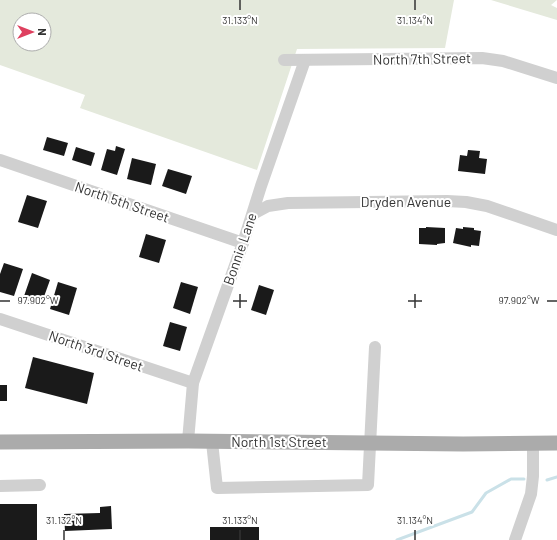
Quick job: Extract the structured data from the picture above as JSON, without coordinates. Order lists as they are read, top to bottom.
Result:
{
  "streets": {
    "main road": ["North 1st Street"],
    "street": [
      "North 7th Street",
      "North 5th Street",
      "Dryden Avenue",
      "Bonnie Lane",
      "North 3rd Street"
    ]
  },
  "crossings": [
    ["North 7th Street", "Bonnie Lane"],
    ["North 5th Street", "Bonnie Lane"],
    ["Dryden Avenue", "Bonnie Lane"],
    ["Bonnie Lane", "North 3rd Street"],
    ["Bonnie Lane", "North 1st Street"]
  ],
  "north": "right",
  "coordinates": [
    "31.133°N",
    "31.134°N",
    "97.902°W",
    "31.132°N"
  ]
}
